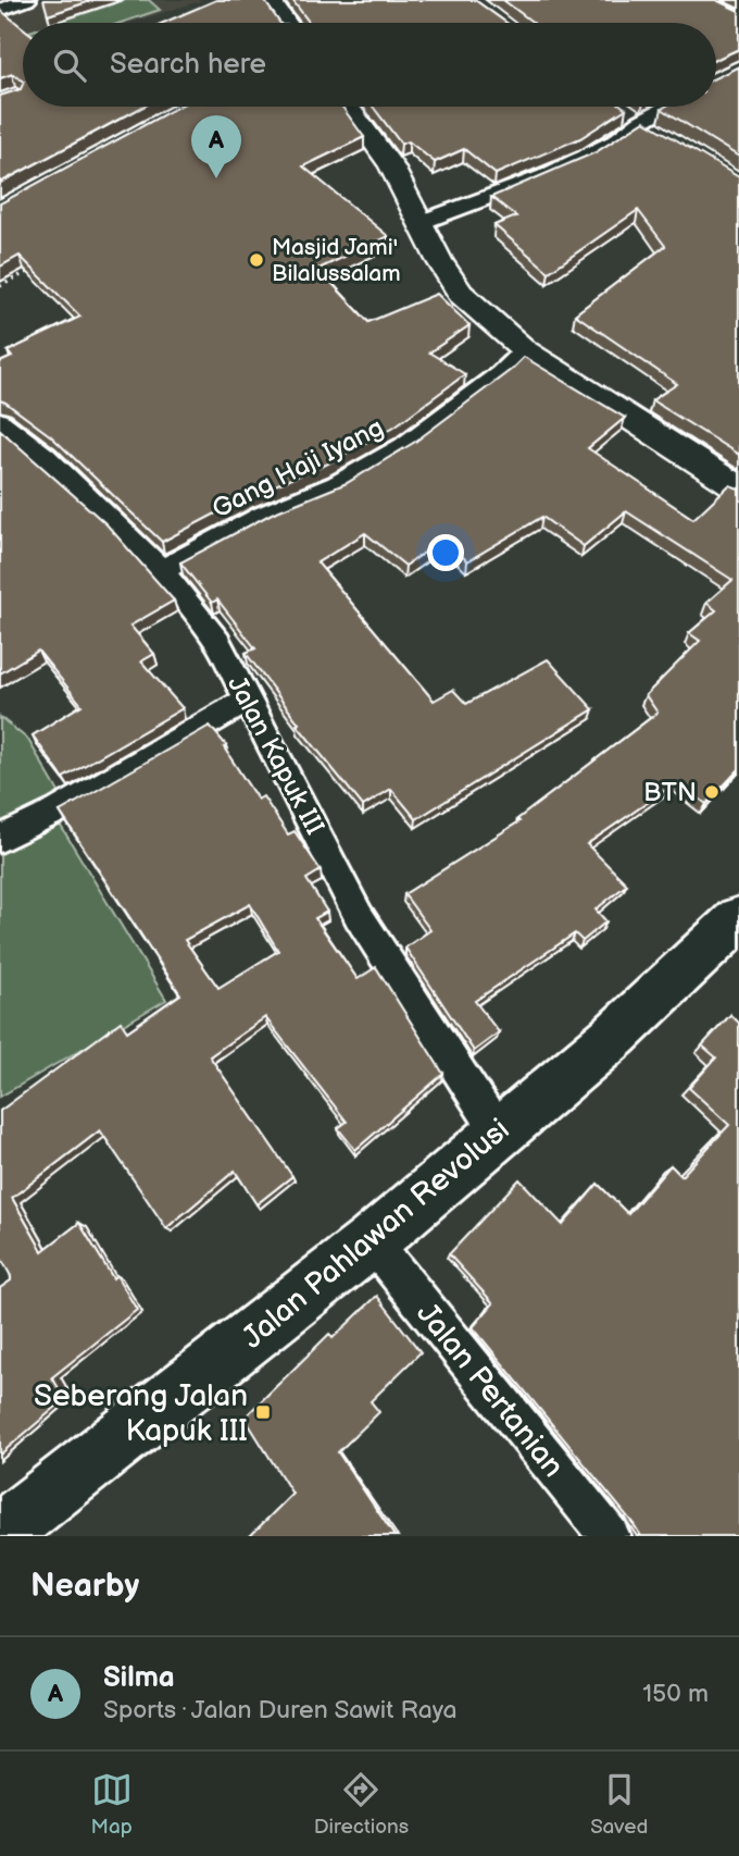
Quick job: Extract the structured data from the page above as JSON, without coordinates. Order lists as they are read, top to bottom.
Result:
{
  "streets": {
    "main road": ["Jalan Pahlawan Revolusi"],
    "street": ["Gang Haji Iyang", "Jalan Kapuk III", "Jalan Pertanian"]
  },
  "crossings": [
    ["Gang Haji Iyang", "Jalan Kapuk III"],
    ["Jalan Kapuk III", "Jalan Pahlawan Revolusi"],
    ["Jalan Pahlawan Revolusi", "Jalan Pertanian"]
  ],
  "places": {
    "other": ["Masjid Jami' Bilalussalam", "BTN"],
    "transit": ["Seberang Jalan Kapuk III"]
  },
  "page": {
    "search": "Search here",
    "pins": "A",
    "heading": "Nearby",
    "list": [
      {
        "mark": "A",
        "name": "Silma",
        "note": "Sports · Jalan Duren Sawit Raya",
        "value": "150 m"
      }
    ],
    "nav": ["Map", "Directions", "Saved"]
  }
}
